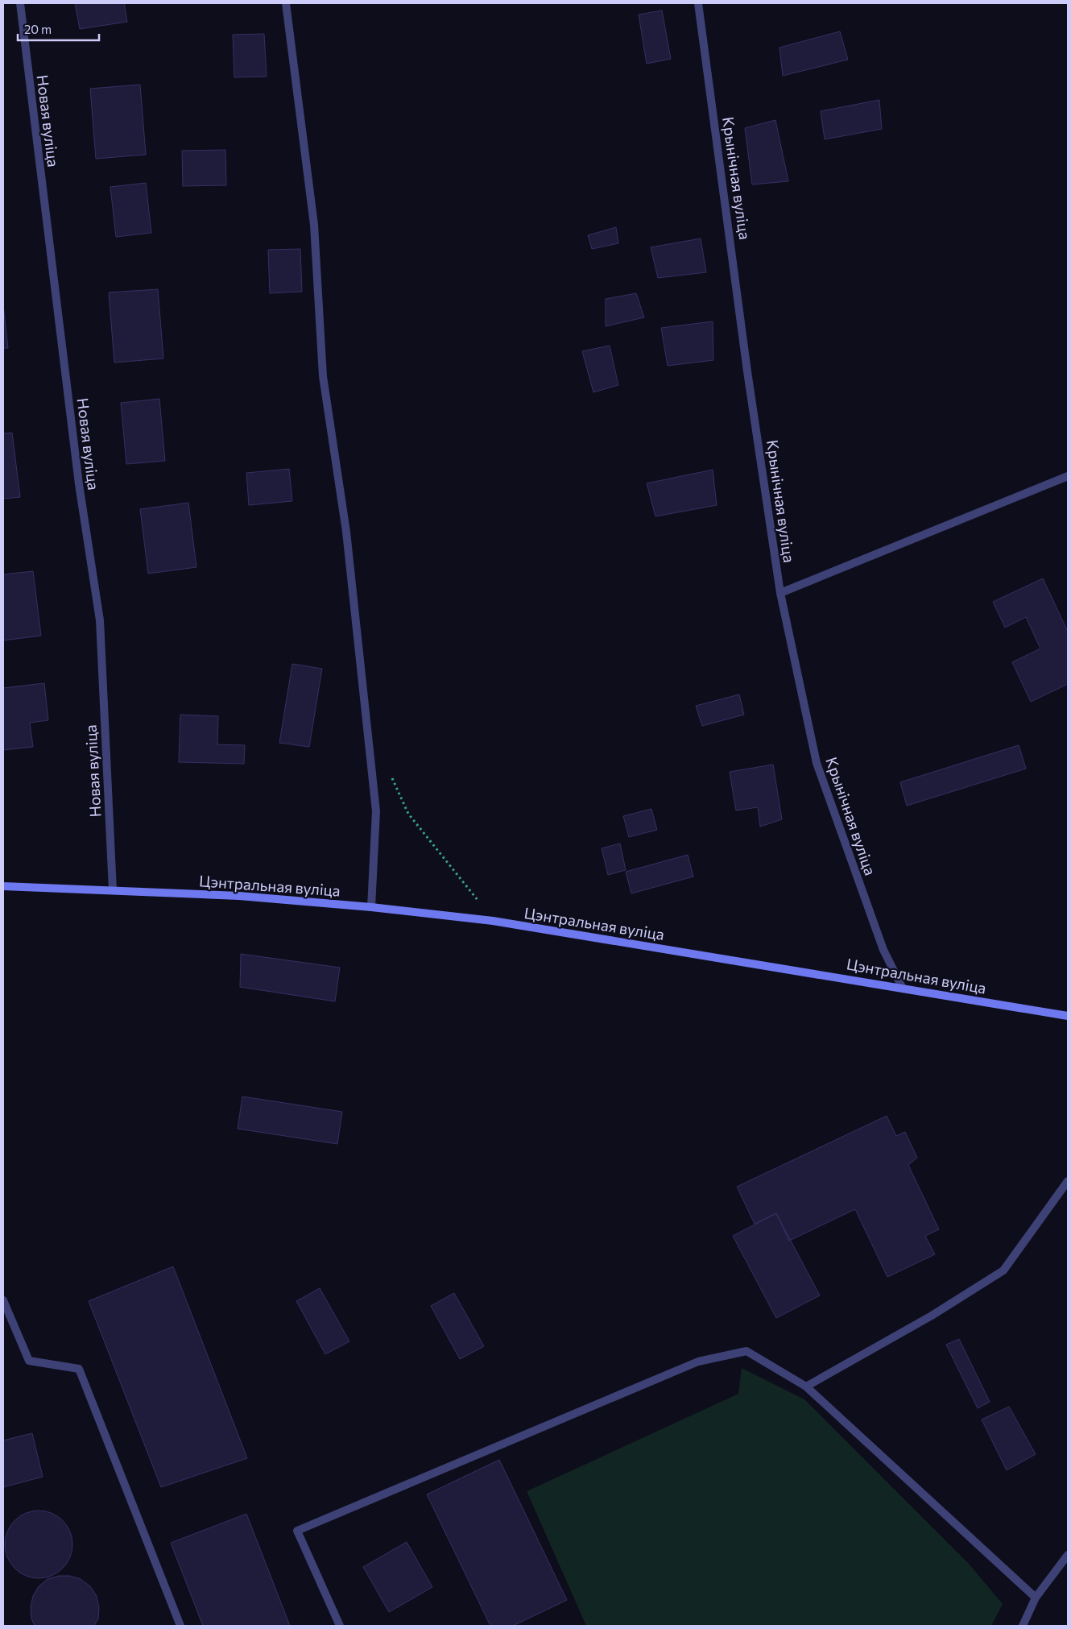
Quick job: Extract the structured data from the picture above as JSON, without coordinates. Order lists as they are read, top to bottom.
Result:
{
  "streets": {
    "street": ["Новая вуліца", "Крынічная вуліца", "Цэнтральная вуліца"]
  },
  "crossings": [
    ["Новая вуліца", "Цэнтральная вуліца"],
    ["Крынічная вуліца", "Цэнтральная вуліца"]
  ],
  "scale_bar": "20 m"
}
